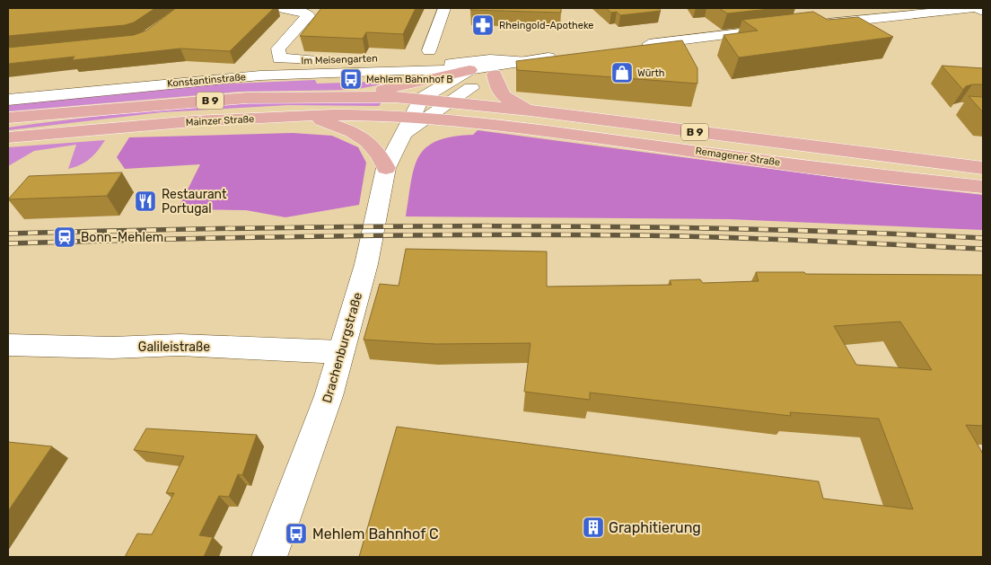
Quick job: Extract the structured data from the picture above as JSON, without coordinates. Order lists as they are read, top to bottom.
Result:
{
  "streets": {
    "main road": ["B 9", "Mainzer Straße", "Remagener Straße"],
    "street": [
      "Im Meisengarten",
      "Konstantinstraße",
      "Galileistraße",
      "Drachenburgstraße"
    ]
  },
  "crossings": [
    ["Mainzer Straße", "Remagener Straße"],
    ["Mainzer Straße", "Drachenburgstraße"],
    ["Remagener Straße", "Drachenburgstraße"],
    ["Galileistraße", "Drachenburgstraße"]
  ],
  "places": {
    "pharmacy": ["Rheingold-Apotheke"],
    "shop": ["Würth"],
    "bus stop": ["Mehlem Bahnhof B", "Mehlem Bahnhof C"],
    "restaurant": ["Restaurant Portugal"],
    "station": ["Bonn-Mehlem"],
    "building": ["Graphitierung"]
  }
}
